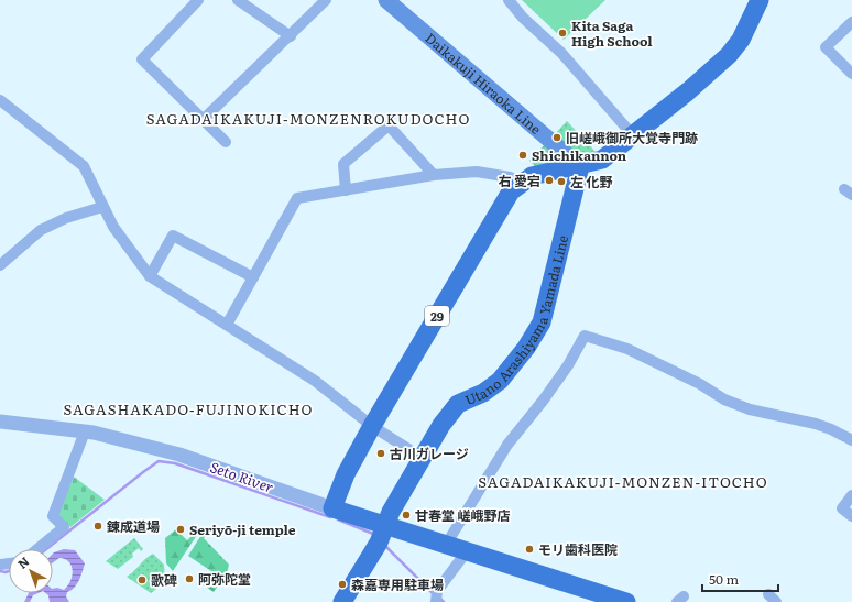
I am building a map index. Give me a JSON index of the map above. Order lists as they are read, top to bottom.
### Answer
{
  "streets": {
    "main road": ["Daikakuji Hiraoka Line", "29", "Utano Arashiyama Yamada Line"]
  },
  "crossings": [
    ["Daikakuji Hiraoka Line", "29"],
    ["Daikakuji Hiraoka Line", "Utano Arashiyama Yamada Line"],
    ["29", "Utano Arashiyama Yamada Line"]
  ],
  "districts": ["SAGADAIKAKUJI-MONZENROKUDOCHO", "SAGASHAKADO-FUJINOKICHO", "SAGADAIKAKUJI-MONZEN-ITOCHO"],
  "water": ["Seto River"],
  "places": [
    "Kita Saga High School",
    "旧嵯峨御所大覚寺門跡",
    "Shichikannon",
    "右 愛宕",
    "左 化野",
    "古川ガレージ",
    "甘春堂 嵯峨野店",
    "錬成道場",
    "Seriyō-ji temple",
    "モリ歯科医院",
    "阿弥陀堂",
    "歌碑",
    "森嘉専用駐車場"
  ],
  "scale_bar": "50 m",
  "north": "top left"
}
